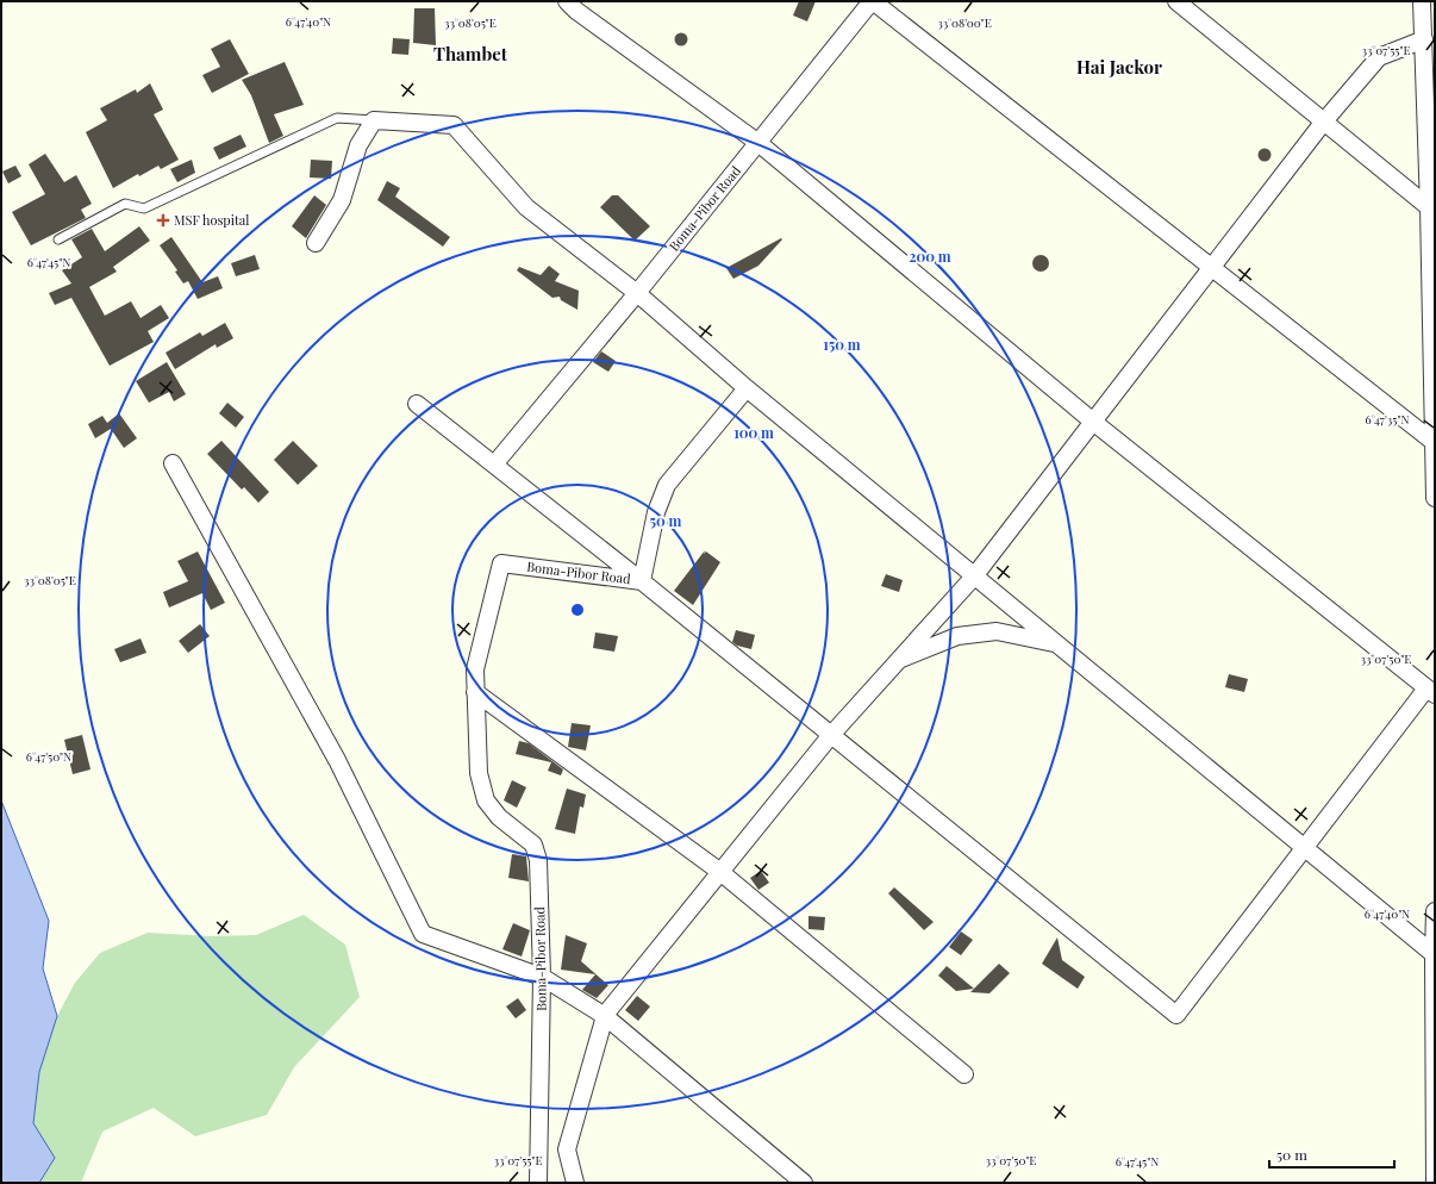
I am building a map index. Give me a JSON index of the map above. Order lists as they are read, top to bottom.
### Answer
{
  "streets": {
    "street": ["Boma-Pibor Road"]
  },
  "districts": ["Thambet", "Hai Jackor"],
  "places": {
    "health": ["MSF hospital"]
  },
  "scale_bar": "50 m",
  "coordinates": [
    "6°47'40\"N",
    "33°08'05\"E",
    "33°08'00\"E",
    "33°07'55\"E",
    "6°47'45\"N",
    "6°47'35\"N",
    "33°07'50\"E",
    "6°47'50\"N"
  ],
  "rings": [
    "200 m",
    "150 m",
    "100 m",
    "50 m"
  ]
}
